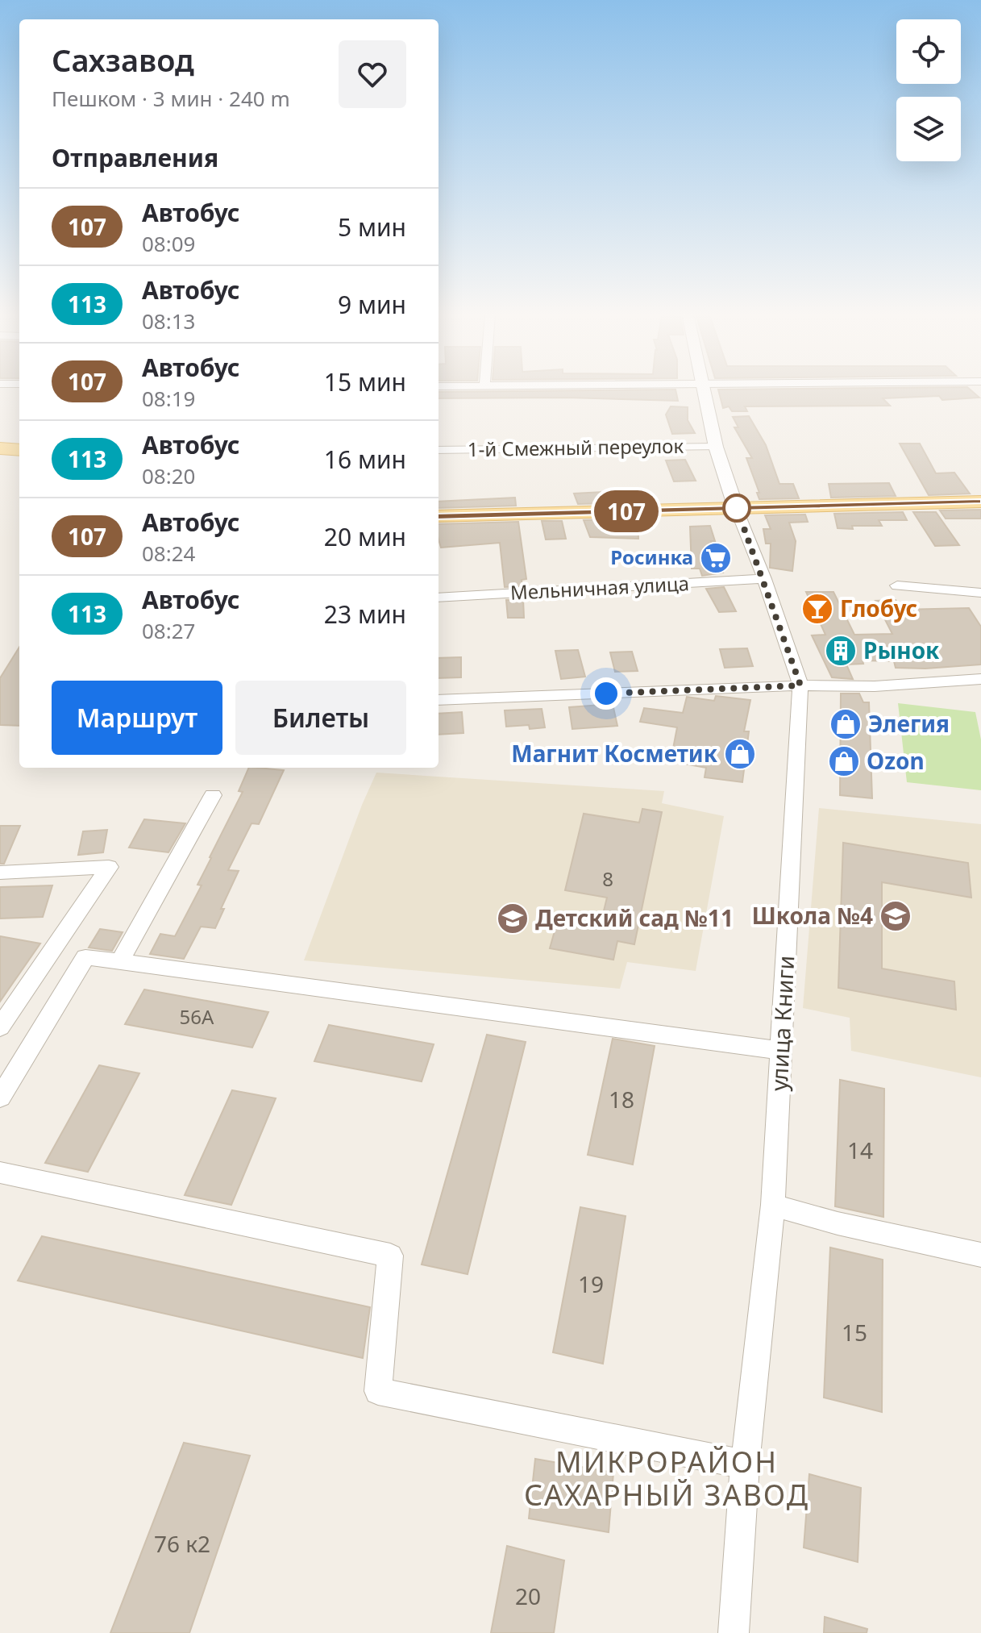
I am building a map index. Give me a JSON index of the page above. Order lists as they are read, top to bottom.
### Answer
{
  "streets": {
    "street": ["1-й Смежный переулок", "Мельничная улица", "улица Книги"]
  },
  "crossings": [
    ["1-й Смежный переулок", "улица Книги"],
    ["Мельничная улица", "улица Книги"]
  ],
  "districts": ["МИКРОРАЙОН САХАРНЫЙ ЗАВОД"],
  "places": {
    "supermarket": ["Росинка"],
    "bar": ["Глобус"],
    "building": ["Рынок"],
    "shop": ["Элегия", "Магнит Косметик", "Ozon"],
    "school or university": ["Школа №4", "Детский сад №11"]
  },
  "lines": ["bus line 107"],
  "house_numbers": [
    "8",
    "56А",
    "18",
    "14",
    "19",
    "15",
    "76 к2",
    "20"
  ],
  "page": {
    "on_map": "107",
    "heading": [
      ["Сахзавод", "Пешком · 3 мин · 240 m"],
      "Отправления"
    ],
    "list": [
      {
        "mark": "107",
        "name": "Автобус",
        "note": "08:09",
        "value": "5 мин"
      },
      {
        "mark": "113",
        "name": "Автобус",
        "note": "08:13",
        "value": "9 мин"
      },
      {
        "mark": "107",
        "name": "Автобус",
        "note": "08:19",
        "value": "15 мин"
      },
      {
        "mark": "113",
        "name": "Автобус",
        "note": "08:20",
        "value": "16 мин"
      },
      {
        "mark": "107",
        "name": "Автобус",
        "note": "08:24",
        "value": "20 мин"
      },
      {
        "mark": "113",
        "name": "Автобус",
        "note": "08:27",
        "value": "23 мин"
      }
    ],
    "buttons": ["Маршрут", "Билеты"]
  }
}
